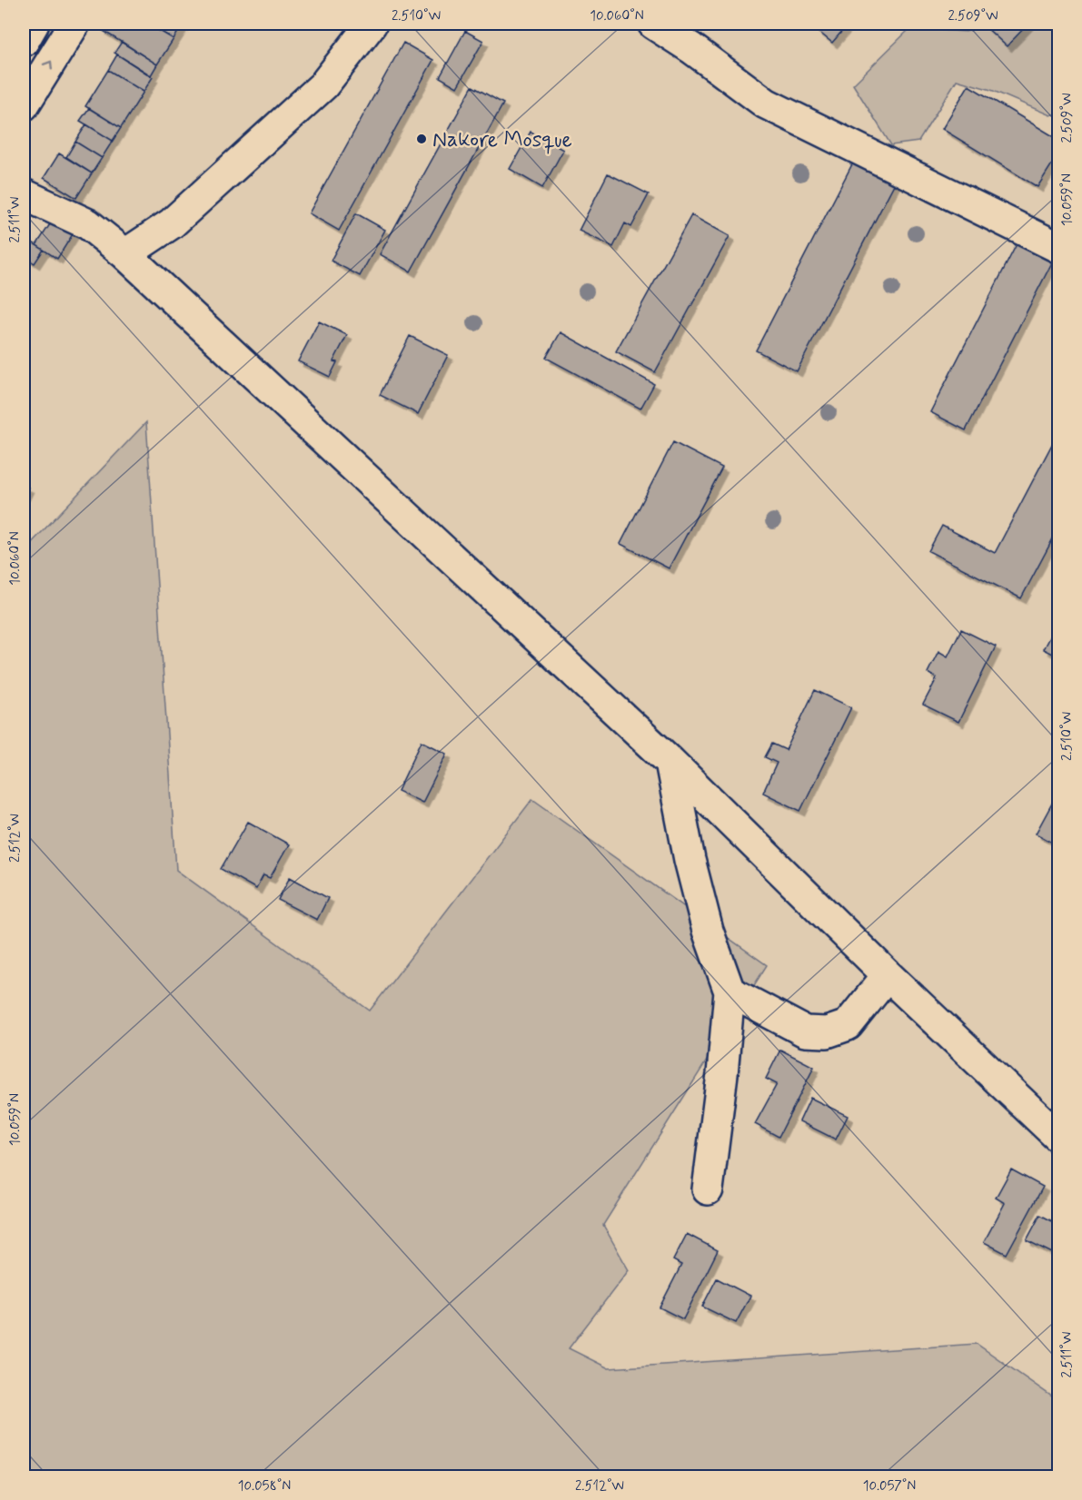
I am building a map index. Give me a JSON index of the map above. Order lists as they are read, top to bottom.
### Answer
{
  "places": ["Nakore Mosque"],
  "coordinates": [
    "2.510°W",
    "10.060°N",
    "2.509°W",
    "10.059°N",
    "2.511°W",
    "2.512°W",
    "10.058°N",
    "10.057°N"
  ]
}
